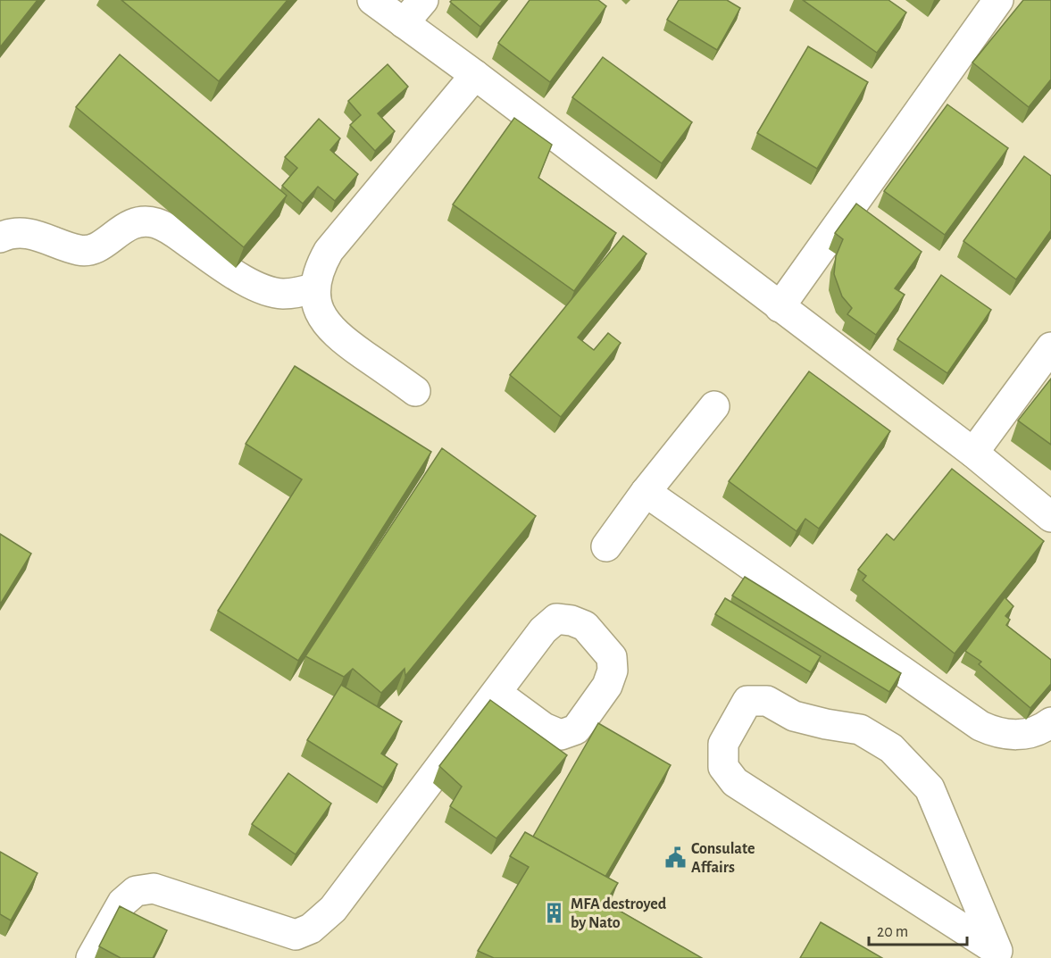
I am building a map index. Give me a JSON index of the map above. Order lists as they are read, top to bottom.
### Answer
{
  "places": {
    "public building": ["Consulate Affairs"],
    "building": ["MFA destroyed by Nato"]
  },
  "scale_bar": "20 m"
}
